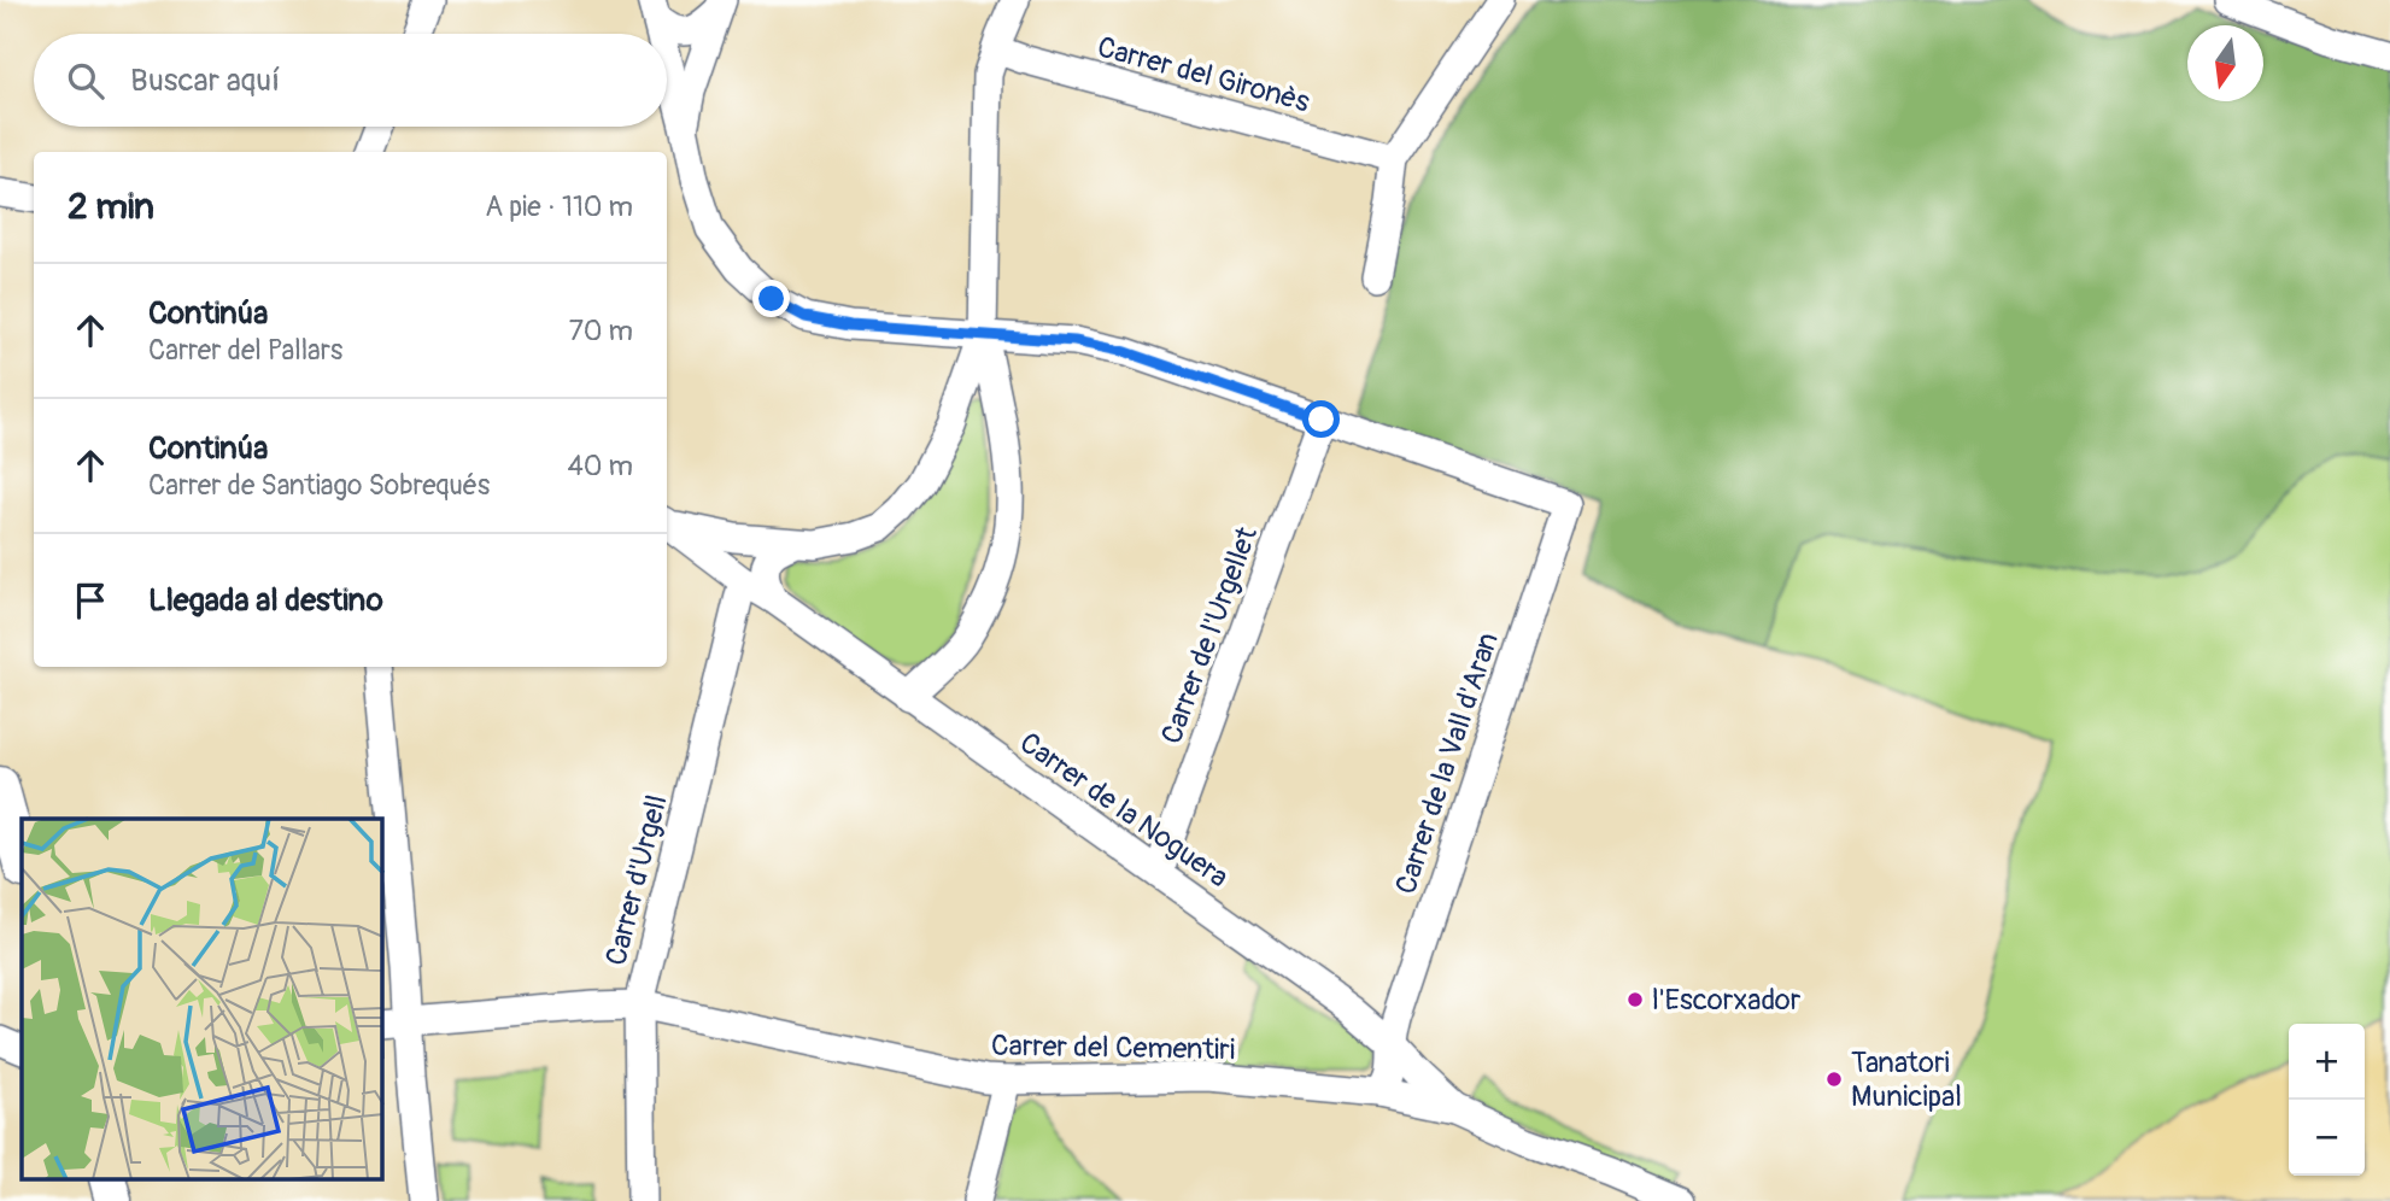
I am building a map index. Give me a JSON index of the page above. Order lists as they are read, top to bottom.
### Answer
{
  "streets": {
    "street": [
      "Carrer del Gironès",
      "Carrer de l'Urgellet",
      "Carrer de la Vall d'Aran",
      "Carrer de la Noguera",
      "Carrer d'Urgell",
      "Carrer del Cementiri"
    ]
  },
  "crossings": [
    ["Carrer de l'Urgellet", "Carrer de la Vall d'Aran"],
    ["Carrer de l'Urgellet", "Carrer de la Noguera"],
    ["Carrer de la Vall d'Aran", "Carrer de la Noguera"],
    ["Carrer de la Vall d'Aran", "Carrer del Cementiri"],
    ["Carrer de la Noguera", "Carrer d'Urgell"],
    ["Carrer de la Noguera", "Carrer del Cementiri"],
    ["Carrer d'Urgell", "Carrer del Cementiri"]
  ],
  "places": ["l'Escorxador", "Tanatori Municipal"],
  "north": "bottom",
  "page": {
    "search": "Buscar aquí",
    "heading": ["2 min", "A pie · 110 m"],
    "list": [
      ["Continúa", "Carrer del Pallars", "70 m"],
      ["Continúa", "Carrer de Santiago Sobrequés", "40 m"],
      "Llegada al destino"
    ],
    "map_buttons": ["+", "−"]
  }
}
